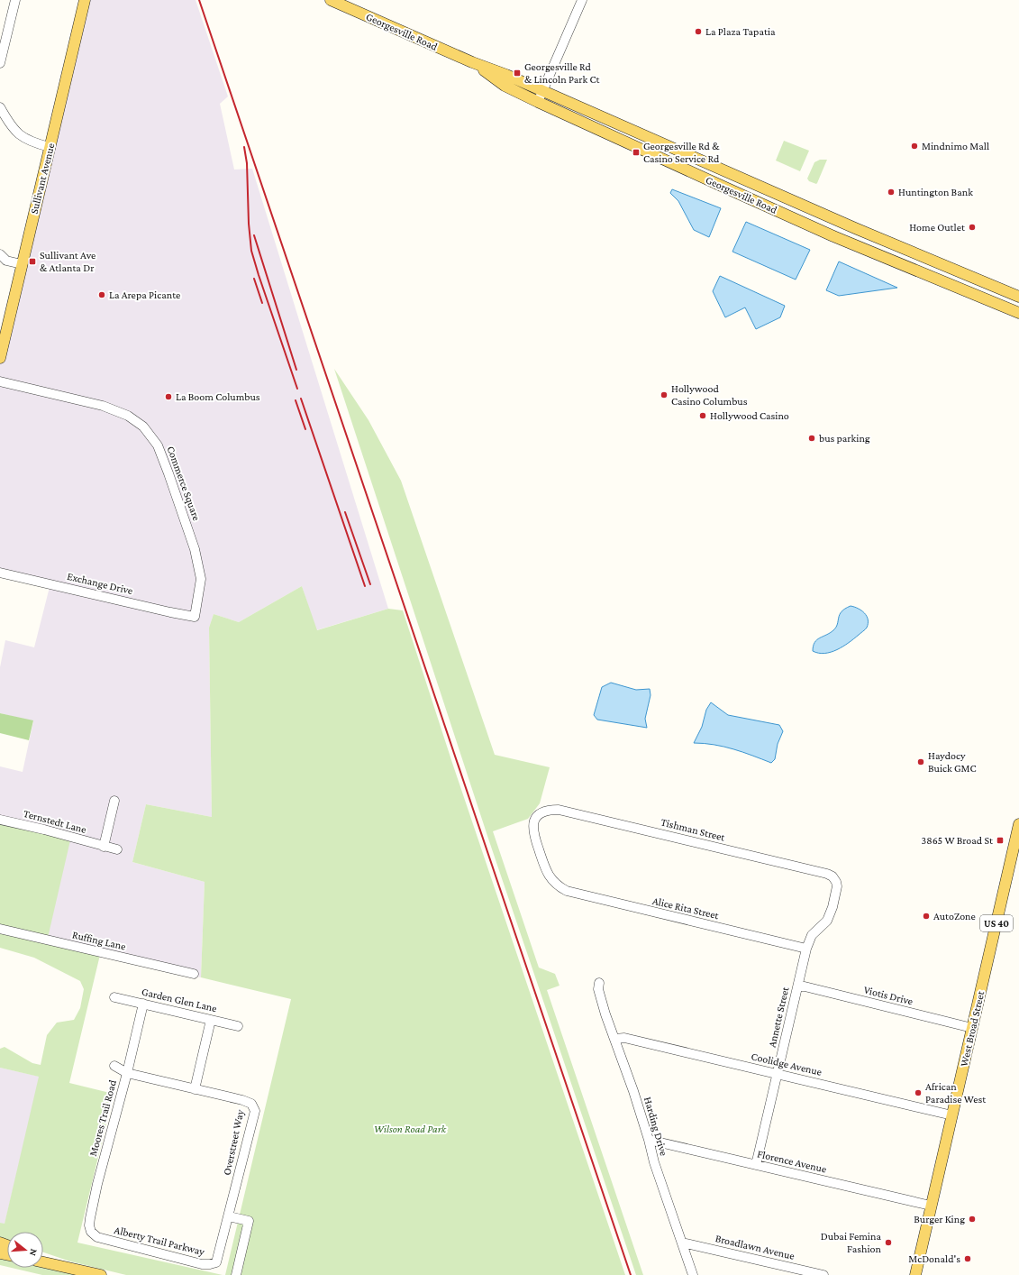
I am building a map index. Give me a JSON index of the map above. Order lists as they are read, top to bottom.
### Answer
{
  "streets": {
    "main road": [
      "Georgesville Road",
      "Sullivant Avenue",
      "US 40",
      "West Broad Street"
    ],
    "street": [
      "Commerce Square",
      "Exchange Drive",
      "Ternstedt Lane",
      "Tishman Street",
      "Alice Rita Street",
      "Ruffing Lane",
      "Viotis Drive",
      "Garden Glen Lane",
      "Annette Street",
      "Coolidge Avenue",
      "Moores Trail Road",
      "Harding Drive",
      "Overstreet Way",
      "Florence Avenue",
      "Alberty Trail Parkway",
      "Broadlawn Avenue"
    ]
  },
  "crossings": [
    ["Commerce Square", "Exchange Drive"],
    ["Tishman Street", "Alice Rita Street"],
    ["Tishman Street", "Annette Street"],
    ["Alice Rita Street", "Annette Street"],
    ["Viotis Drive", "Annette Street"],
    ["Viotis Drive", "West Broad Street"],
    ["Garden Glen Lane", "Moores Trail Road"],
    ["Annette Street", "Coolidge Avenue"],
    ["Annette Street", "Florence Avenue"],
    ["West Broad Street", "Coolidge Avenue"],
    ["West Broad Street", "Florence Avenue"],
    ["Coolidge Avenue", "Harding Drive"],
    ["Moores Trail Road", "Overstreet Way"],
    ["Moores Trail Road", "Alberty Trail Parkway"],
    ["Harding Drive", "Florence Avenue"],
    ["Harding Drive", "Broadlawn Avenue"],
    ["Overstreet Way", "Alberty Trail Parkway"]
  ],
  "parks": ["Wilson Road Park"],
  "places": {
    "other": [
      "La Plaza Tapatia",
      "Mindnimo Mall",
      "Huntington Bank",
      "Home Outlet",
      "La Arepa Picante",
      "Hollywood Casino Columbus",
      "La Boom Columbus",
      "Hollywood Casino",
      "bus parking",
      "Haydocy Buick GMC",
      "AutoZone",
      "African Paradise West",
      "Burger King",
      "Dubai Femina Fashion",
      "McDonald's"
    ],
    "transit": [
      "Georgesville Rd & Lincoln Park Ct",
      "Georgesville Rd & Casino Service Rd",
      "Sullivant Ave & Atlanta Dr",
      "3865 W Broad St"
    ]
  },
  "north": "right"
}
